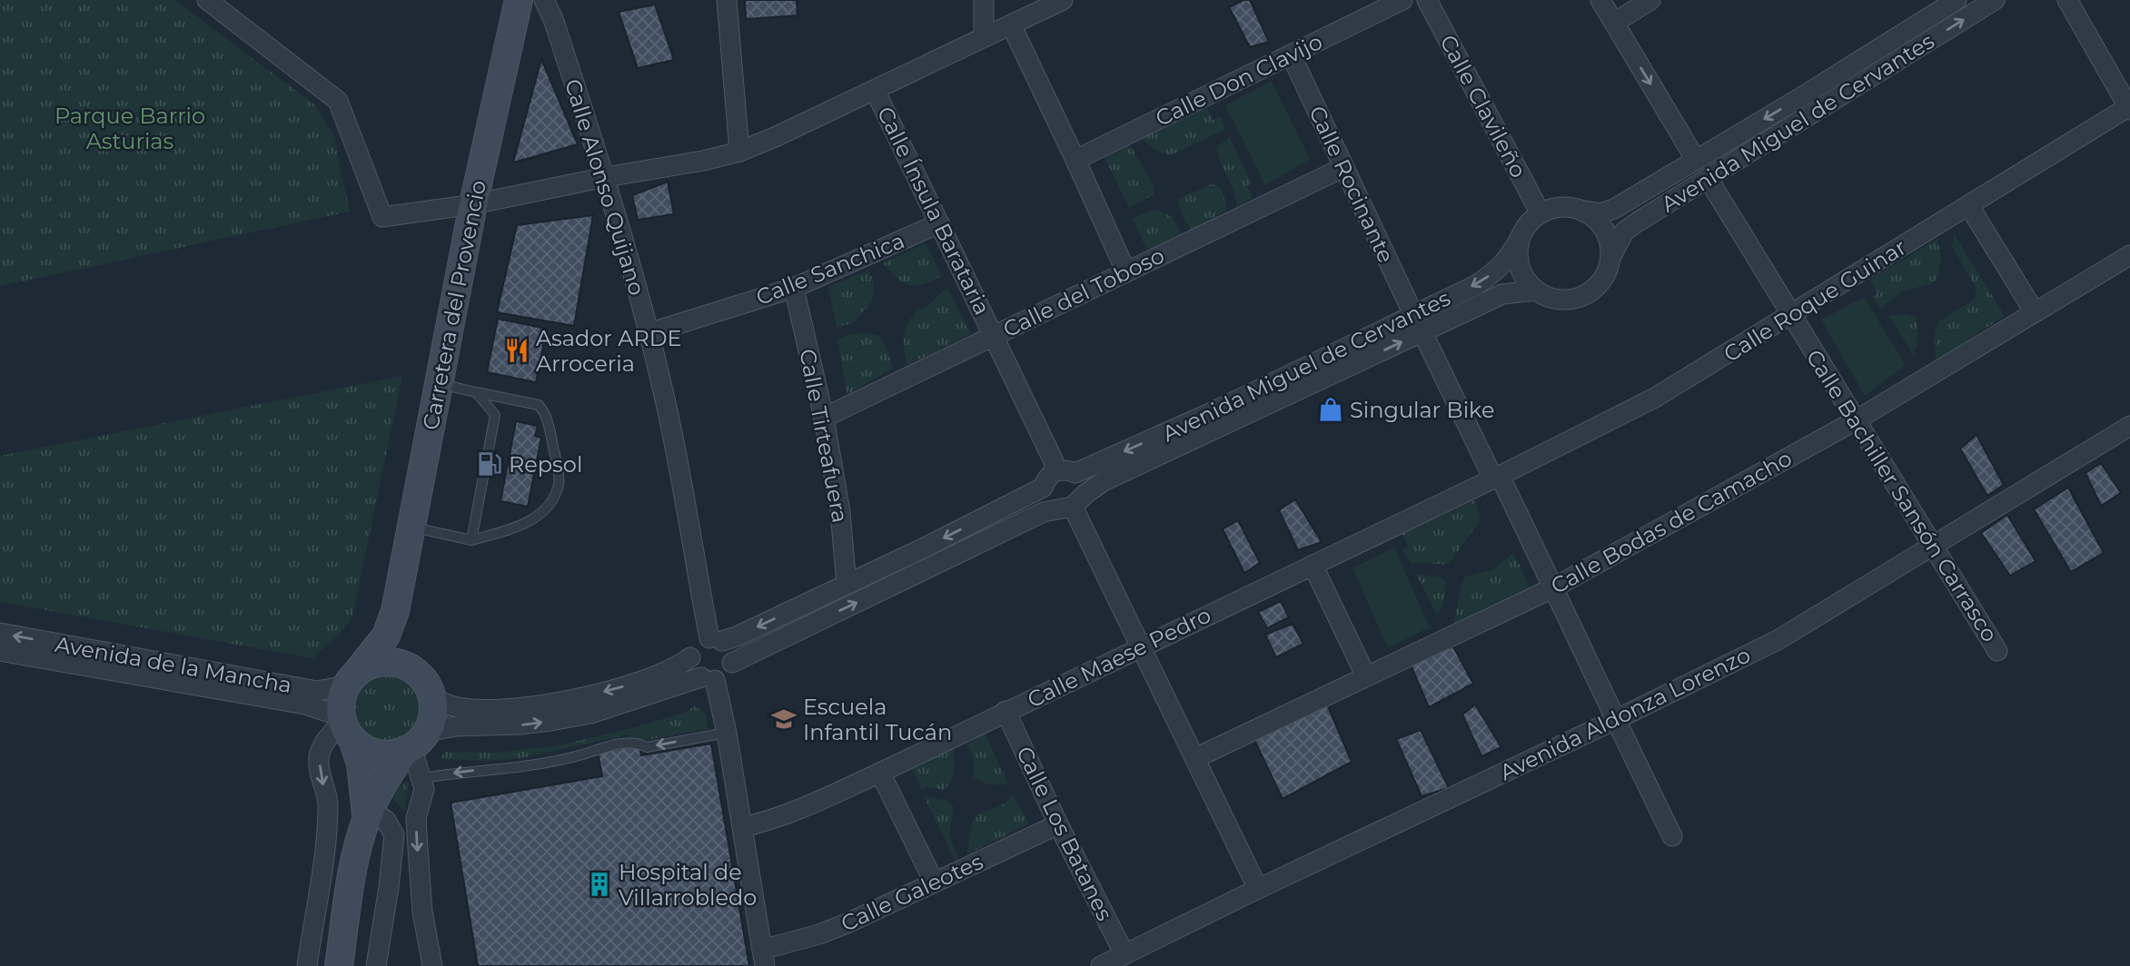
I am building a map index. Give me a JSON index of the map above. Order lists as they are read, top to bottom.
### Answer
{
  "streets": {
    "street": [
      "Calle Don Clavijo",
      "Calle Clavileño",
      "Avenida Miguel de Cervantes",
      "Calle Rocinante",
      "Calle Alonso Quijano",
      "Calle Ínsula Barataria",
      "Calle Sanchica",
      "Calle del Toboso",
      "Calle Roque Guinar",
      "Carretera del Provencio",
      "Calle Tirteafuera",
      "Calle Bachiller Sansón Carrasco",
      "Calle Bodas de Camacho",
      "Calle Maese Pedro",
      "Avenida de la Mancha",
      "Avenida Aldonza Lorenzo",
      "Calle Los Batanes",
      "Calle Galeotes"
    ]
  },
  "crossings": [
    ["Calle Don Clavijo", "Calle Rocinante"],
    ["Calle Clavileño", "Avenida Miguel de Cervantes"],
    ["Avenida Miguel de Cervantes", "Calle Rocinante"],
    ["Avenida Miguel de Cervantes", "Calle Alonso Quijano"],
    ["Avenida Miguel de Cervantes", "Calle Ínsula Barataria"],
    ["Avenida Miguel de Cervantes", "Calle Tirteafuera"],
    ["Avenida Miguel de Cervantes", "Calle Bachiller Sansón Carrasco"],
    ["Calle Rocinante", "Calle del Toboso"],
    ["Calle Alonso Quijano", "Calle Sanchica"],
    ["Calle Ínsula Barataria", "Calle Sanchica"],
    ["Calle Ínsula Barataria", "Calle del Toboso"],
    ["Calle Sanchica", "Calle Tirteafuera"],
    ["Calle del Toboso", "Calle Tirteafuera"],
    ["Calle Roque Guinar", "Calle Bachiller Sansón Carrasco"],
    ["Calle Roque Guinar", "Calle Maese Pedro"],
    ["Carretera del Provencio", "Avenida de la Mancha"],
    ["Calle Bachiller Sansón Carrasco", "Calle Bodas de Camacho"],
    ["Calle Bachiller Sansón Carrasco", "Avenida Aldonza Lorenzo"],
    ["Calle Maese Pedro", "Calle Los Batanes"],
    ["Avenida Aldonza Lorenzo", "Calle Los Batanes"],
    ["Calle Los Batanes", "Calle Galeotes"]
  ],
  "parks": ["Parque Barrio Asturias"],
  "places": {
    "restaurant": ["Asador ARDE Arroceria"],
    "shop": ["Singular Bike"],
    "fuel station": ["Repsol"],
    "school or university": ["Escuela Infantil Tucán"],
    "building": ["Hospital de Villarrobledo"]
  }
}
